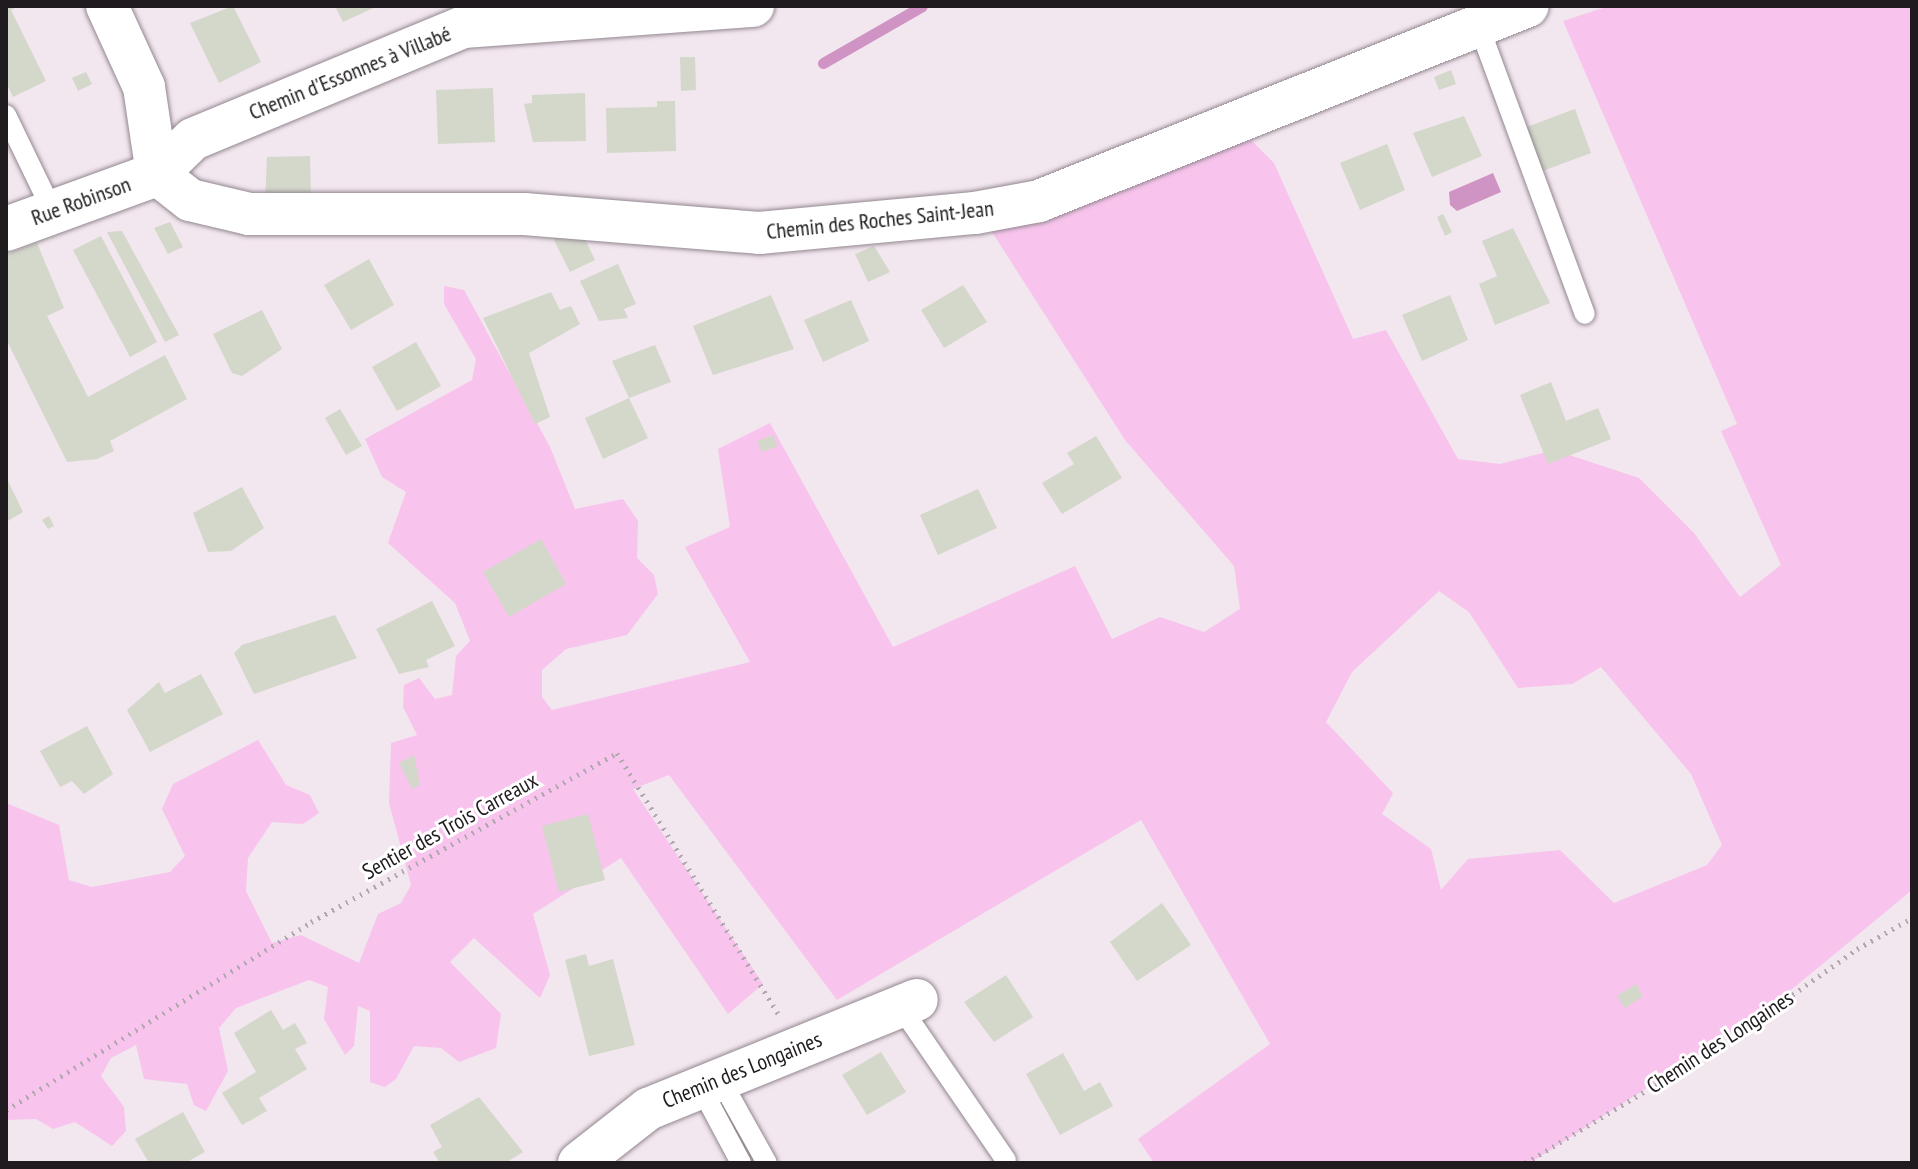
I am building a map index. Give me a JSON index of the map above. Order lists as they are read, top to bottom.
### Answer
{
  "streets": {
    "street": [
      "Chemin d'Essonnes à Villabé",
      "Rue Robinson",
      "Chemin des Roches Saint-Jean",
      "Chemin des Longaines"
    ],
    "path": ["Sentier des Trois Carreaux"]
  },
  "crossings": [
    ["Chemin d'Essonnes à Villabé", "Rue Robinson"],
    ["Chemin d'Essonnes à Villabé", "Chemin des Roches Saint-Jean"],
    ["Rue Robinson", "Chemin des Roches Saint-Jean"],
    ["Sentier des Trois Carreaux", "Chemin des Longaines"]
  ]
}
